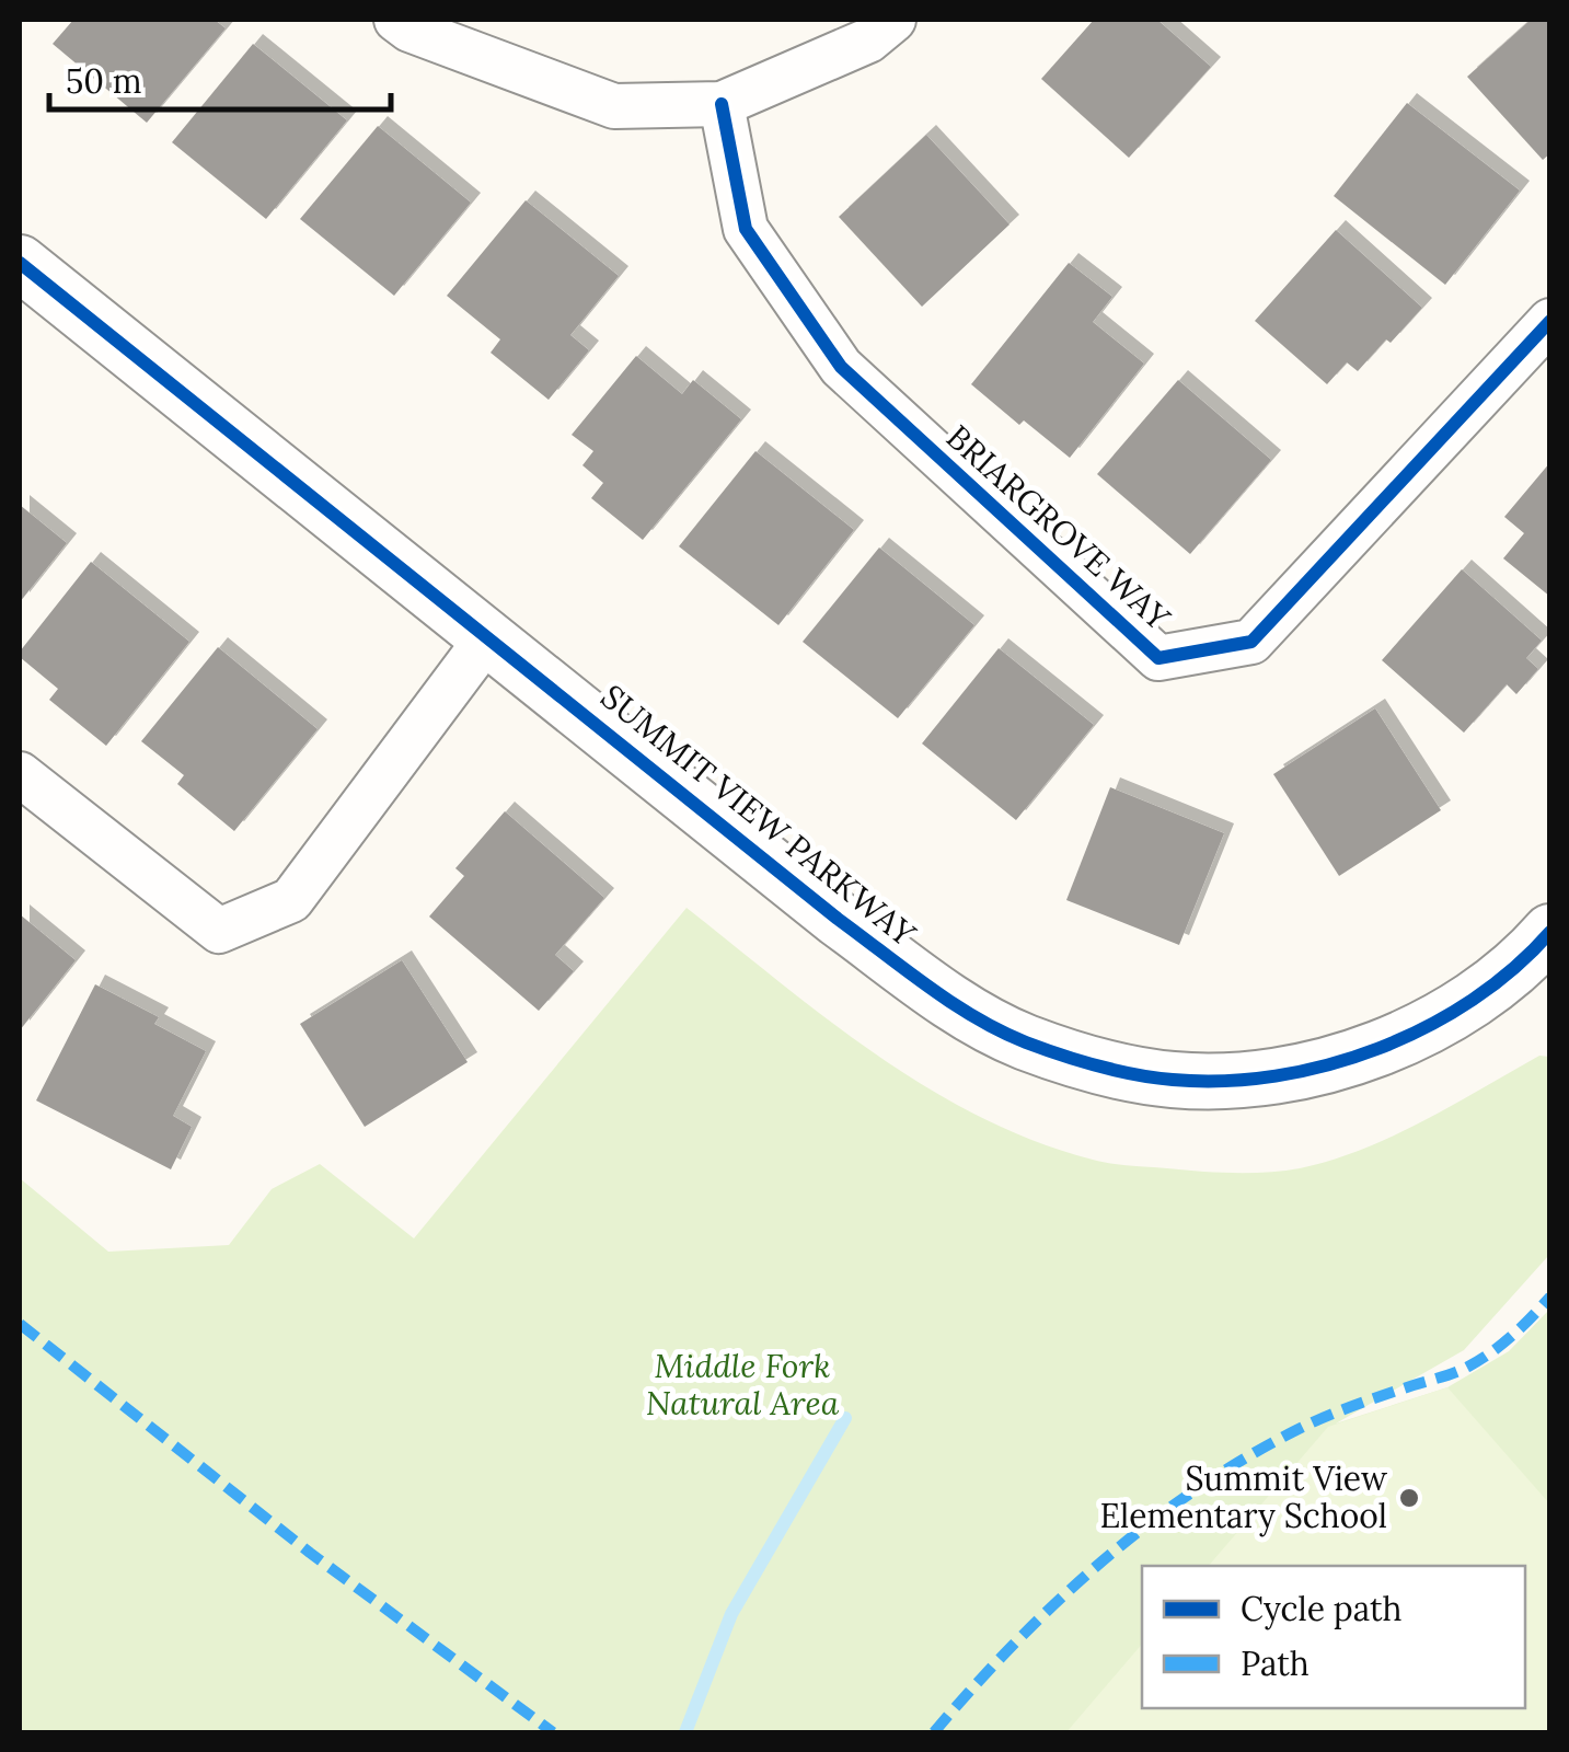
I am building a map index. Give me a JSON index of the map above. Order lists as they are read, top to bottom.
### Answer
{
  "streets": {
    "street": ["BRIARGROVE WAY", "SUMMIT VIEW PARKWAY"]
  },
  "parks": ["Middle Fork Natural Area"],
  "places": ["Summit View Elementary School"],
  "legend": ["Cycle path", "Path"],
  "scale_bar": "50 m"
}
